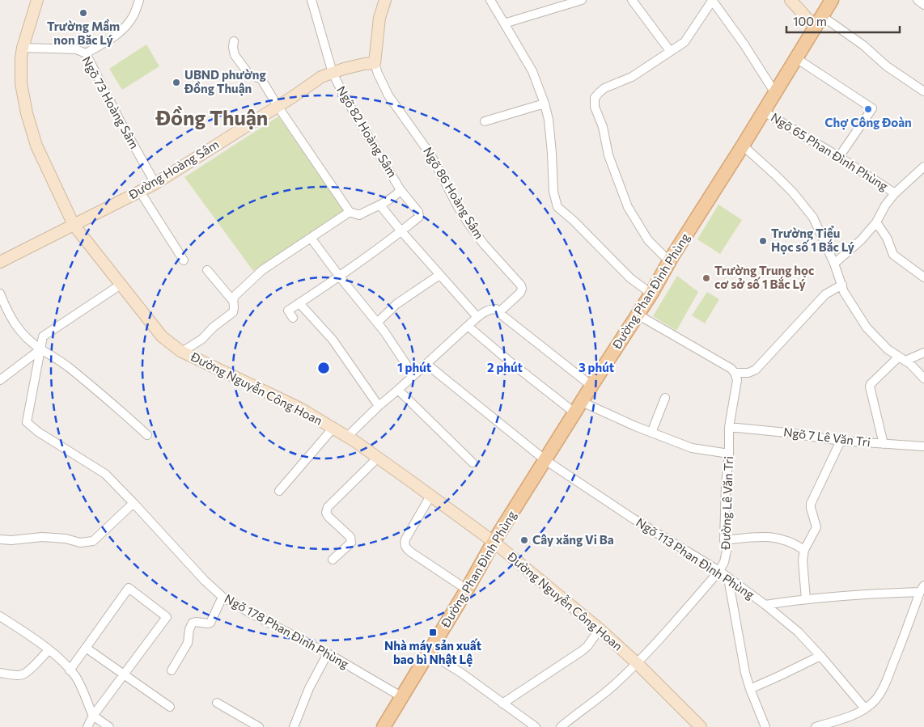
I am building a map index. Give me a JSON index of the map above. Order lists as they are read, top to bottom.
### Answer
{
  "streets": {
    "main road": ["Đường Hoàng Sâm", "Đường Phan Đình Phùng", "Đường Nguyễn Công Hoan"],
    "street": [
      "Ngõ 73 Hoàng Sâm",
      "Ngõ 82 Hoàng Sâm",
      "Ngõ 65 Phan Đình Phùng",
      "Ngõ 86 Hoàng Sâm",
      "Ngõ 7 Lê Văn Tri",
      "Đường Lê Văn Tri",
      "Ngõ 113 Phan Đình Phùng",
      "Ngõ 178 Phan Đình Phùng"
    ]
  },
  "crossings": [
    ["Ngõ 73 Hoàng Sâm", "Đường Hoàng Sâm"],
    ["Ngõ 73 Hoàng Sâm", "Đường Nguyễn Công Hoan"],
    ["Ngõ 82 Hoàng Sâm", "Đường Hoàng Sâm"],
    ["Ngõ 65 Phan Đình Phùng", "Đường Phan Đình Phùng"],
    ["Đường Hoàng Sâm", "Ngõ 86 Hoàng Sâm"],
    ["Đường Hoàng Sâm", "Đường Nguyễn Công Hoan"],
    ["Đường Phan Đình Phùng", "Đường Nguyễn Công Hoan"],
    ["Đường Phan Đình Phùng", "Ngõ 113 Phan Đình Phùng"],
    ["Đường Phan Đình Phùng", "Ngõ 178 Phan Đình Phùng"],
    ["Đường Nguyễn Công Hoan", "Đường Lê Văn Tri"],
    ["Ngõ 7 Lê Văn Tri", "Đường Lê Văn Tri"],
    ["Đường Lê Văn Tri", "Ngõ 113 Phan Đình Phùng"]
  ],
  "districts": ["Đồng Thuận"],
  "places": {
    "other": [
      "Trường Mầm non Băc Lý",
      "UBND phường Đồng Thuận",
      "Chợ Công Đoàn",
      "Trường Tiểu Học số 1 Bắc Lý",
      "Trường Trung học cơ sở số 1 Bắc Lý",
      "Cây xăng Vi Ba"
    ],
    "transit": ["Nhà máy sản xuất bao bì Nhật Lệ"]
  },
  "scale_bar": "100 m",
  "rings": ["1 phút", "2 phút", "3 phút"]
}
